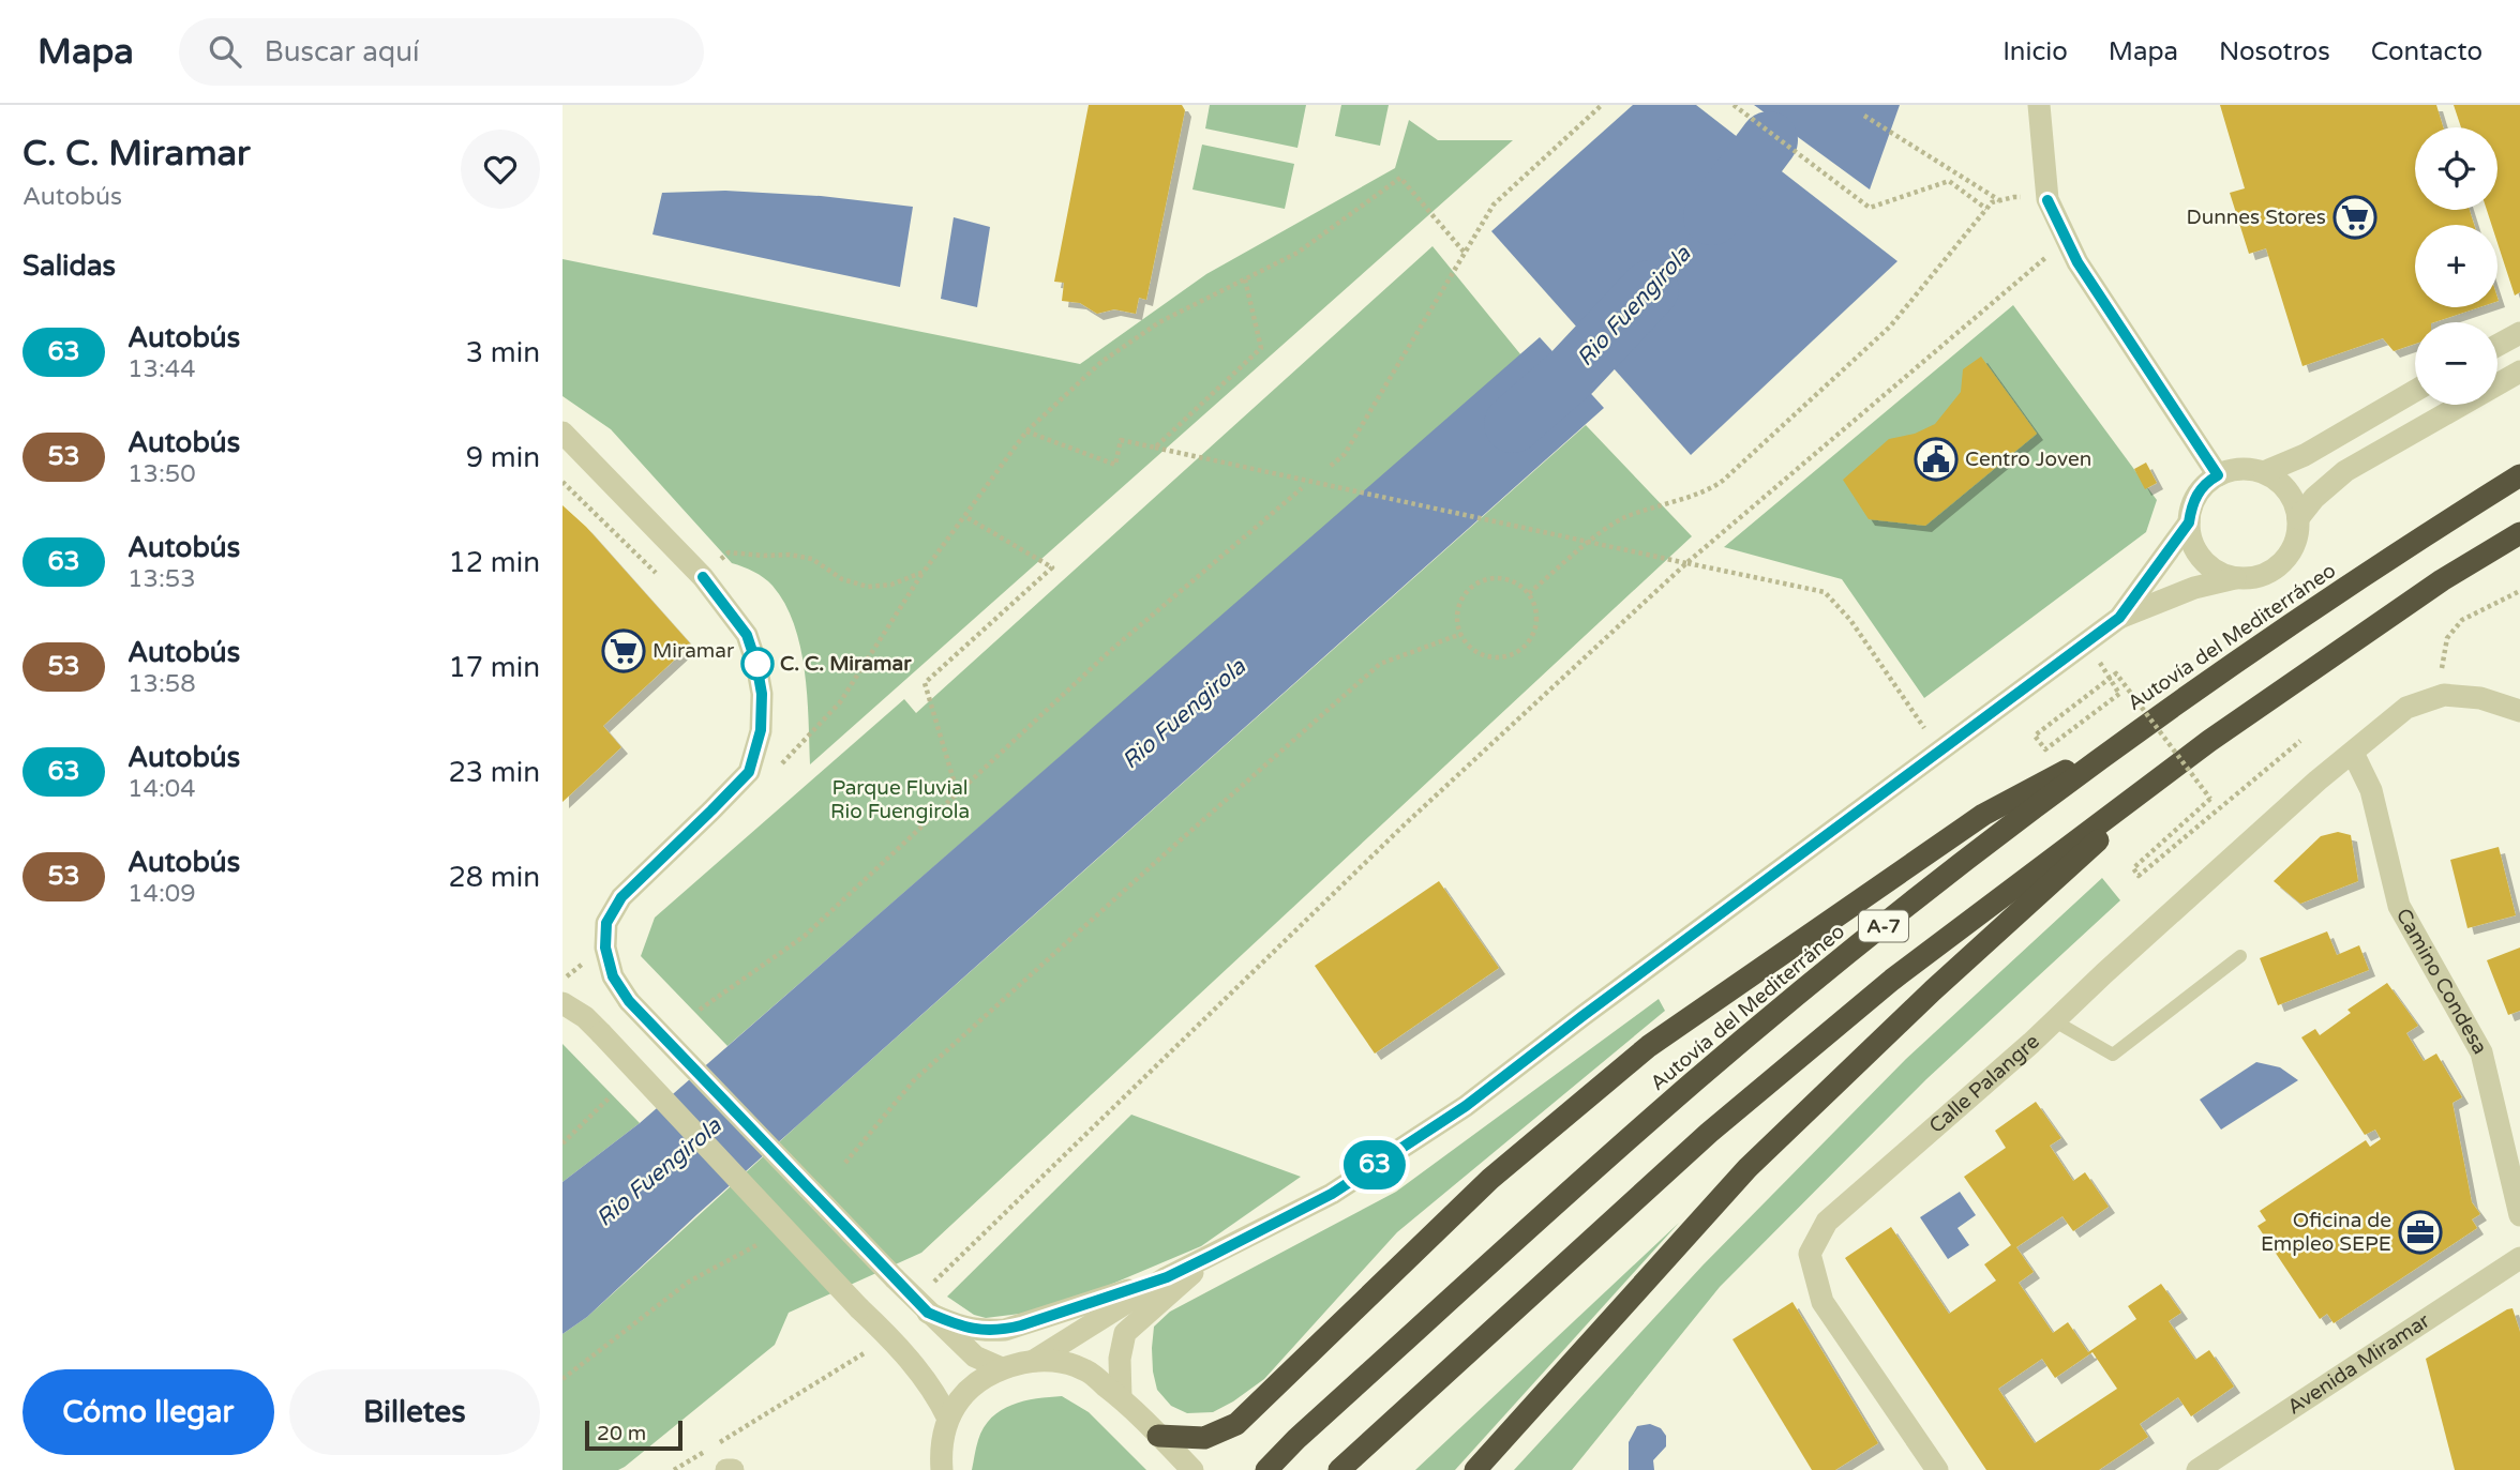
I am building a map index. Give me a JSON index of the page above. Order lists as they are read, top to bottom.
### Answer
{
  "streets": {
    "highway": ["Autovía del Mediterráneo", "A-7"],
    "street": ["Camino Condesa", "Calle Palangre", "Avenida Miramar"]
  },
  "crossings": [
    ["Camino Condesa", "Calle Palangre"]
  ],
  "water": ["Rio Fuengirola"],
  "parks": ["Parque Fluvial Rio Fuengirola"],
  "places": {
    "supermarket": ["Dunnes Stores", "Miramar"],
    "public building": ["Centro Joven"],
    "other": ["C. C. Miramar"],
    "office": ["Oficina de Empleo SEPE"]
  },
  "lines": ["bus line 63"],
  "scale_bar": "20 m",
  "page": {
    "header": "Mapa",
    "search": "Buscar aquí",
    "nav": [
      "Inicio",
      "Mapa",
      "Nosotros",
      "Contacto"
    ],
    "heading": [
      ["C. C. Miramar", "Autobús"],
      "Salidas"
    ],
    "on_map": "63",
    "map_buttons": ["+", "−"],
    "list": [
      {
        "mark": "63",
        "name": "Autobús",
        "note": "13:44",
        "value": "3 min"
      },
      {
        "mark": "53",
        "name": "Autobús",
        "note": "13:50",
        "value": "9 min"
      },
      {
        "mark": "63",
        "name": "Autobús",
        "note": "13:53",
        "value": "12 min"
      },
      {
        "mark": "53",
        "name": "Autobús",
        "note": "13:58",
        "value": "17 min"
      },
      {
        "mark": "63",
        "name": "Autobús",
        "note": "14:04",
        "value": "23 min"
      },
      {
        "mark": "53",
        "name": "Autobús",
        "note": "14:09",
        "value": "28 min"
      }
    ],
    "buttons": ["Cómo llegar", "Billetes"],
    "scale": "20 m"
  }
}
